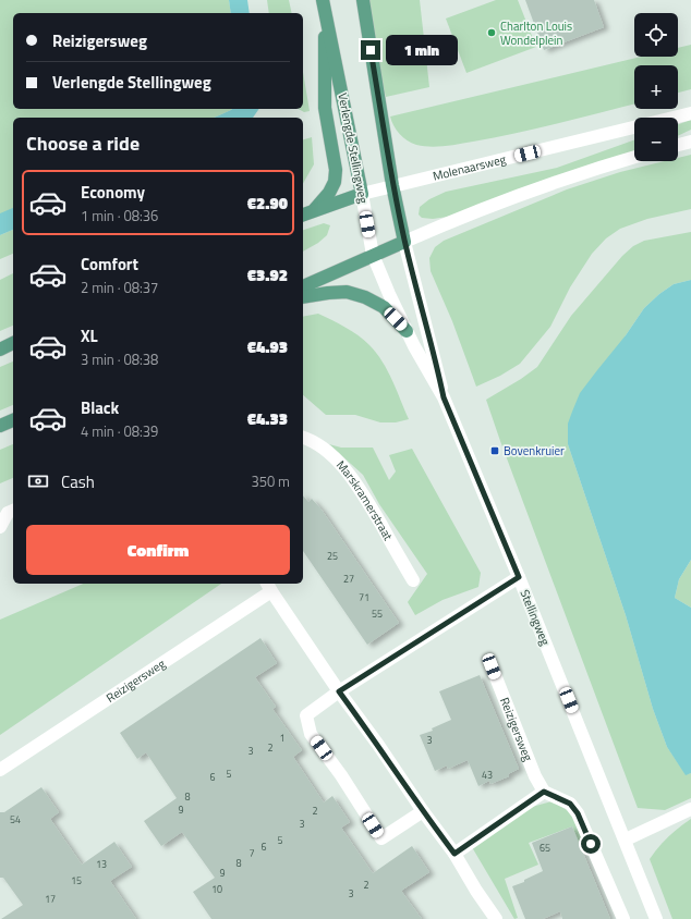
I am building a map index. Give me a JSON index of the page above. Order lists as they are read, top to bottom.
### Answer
{
  "streets": {
    "main road": ["Verlengde Stellingweg", "Molenaarsweg"],
    "street": ["Marskramerstraat", "Stellingweg", "Reizigersweg"]
  },
  "crossings": [
    ["Verlengde Stellingweg", "Molenaarsweg"],
    ["Verlengde Stellingweg", "Stellingweg"]
  ],
  "places": {
    "other": ["Charlton Louis Wondelplein"],
    "transit": ["Bovenkruier"]
  },
  "house_numbers": [
    "25",
    "27",
    "71",
    "55",
    "1",
    "3",
    "2",
    "3",
    "5",
    "43",
    "6",
    "8",
    "9",
    "2",
    "54",
    "3",
    "5",
    "6",
    "65",
    "7",
    "8",
    "13",
    "9",
    "15",
    "2",
    "10",
    "3",
    "17"
  ],
  "page": {
    "map_buttons": ["+", "−"],
    "banner": ["Reizigersweg", "Verlengde Stellingweg"],
    "bubble": "1 min",
    "heading": "Choose a ride",
    "list": [
      {
        "name": "Economy",
        "note": "1 min · 08:36",
        "value": "€2.90"
      },
      {
        "name": "Comfort",
        "note": "2 min · 08:37",
        "value": "€3.92"
      },
      {
        "name": "XL",
        "note": "3 min · 08:38",
        "value": "€4.93"
      },
      {
        "name": "Black",
        "note": "4 min · 08:39",
        "value": "€4.33"
      }
    ],
    "pay": ["Cash", "350 m"],
    "buttons": "Confirm"
  }
}
